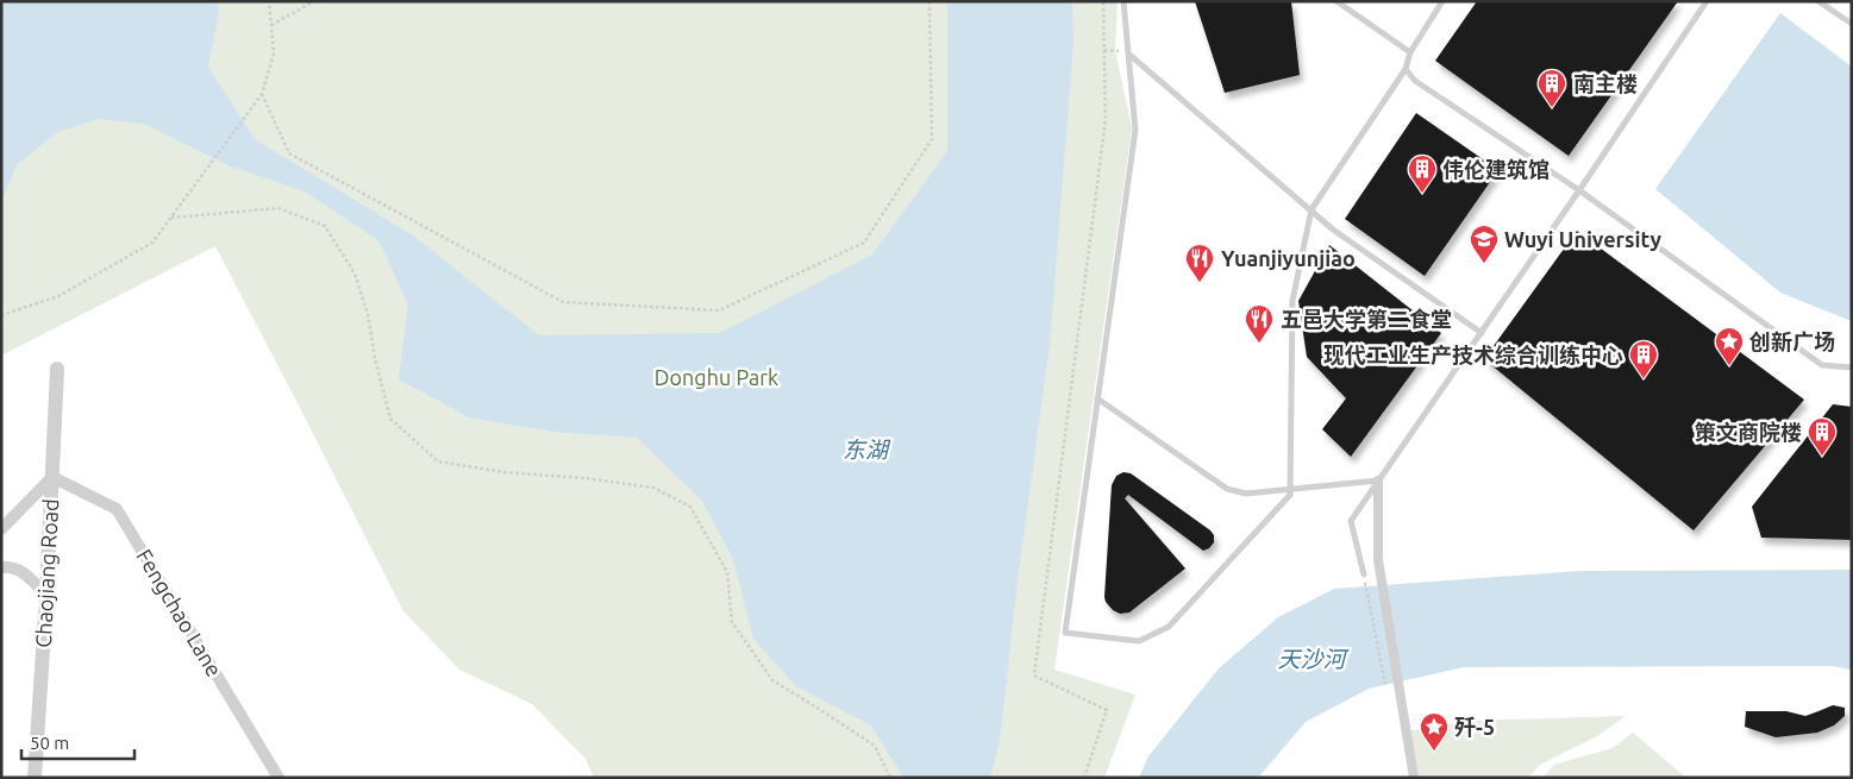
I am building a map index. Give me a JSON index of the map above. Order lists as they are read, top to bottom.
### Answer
{
  "streets": {
    "street": ["Chaojiang Road", "Fengchao Lane"]
  },
  "crossings": [
    ["Chaojiang Road", "Fengchao Lane"]
  ],
  "water": ["东湖", "天沙河"],
  "parks": ["Donghu Park"],
  "places": {
    "building": [
      "南主楼",
      "伟伦建筑馆",
      "现代工业生产技术综合训练中心",
      "策文商院楼"
    ],
    "school or university": ["Wuyi University"],
    "restaurant": ["Yuanjiyunjiao", "五邑大学第二食堂"],
    "place": ["创新广场", "歼-5"]
  },
  "scale_bar": "50 m"
}
